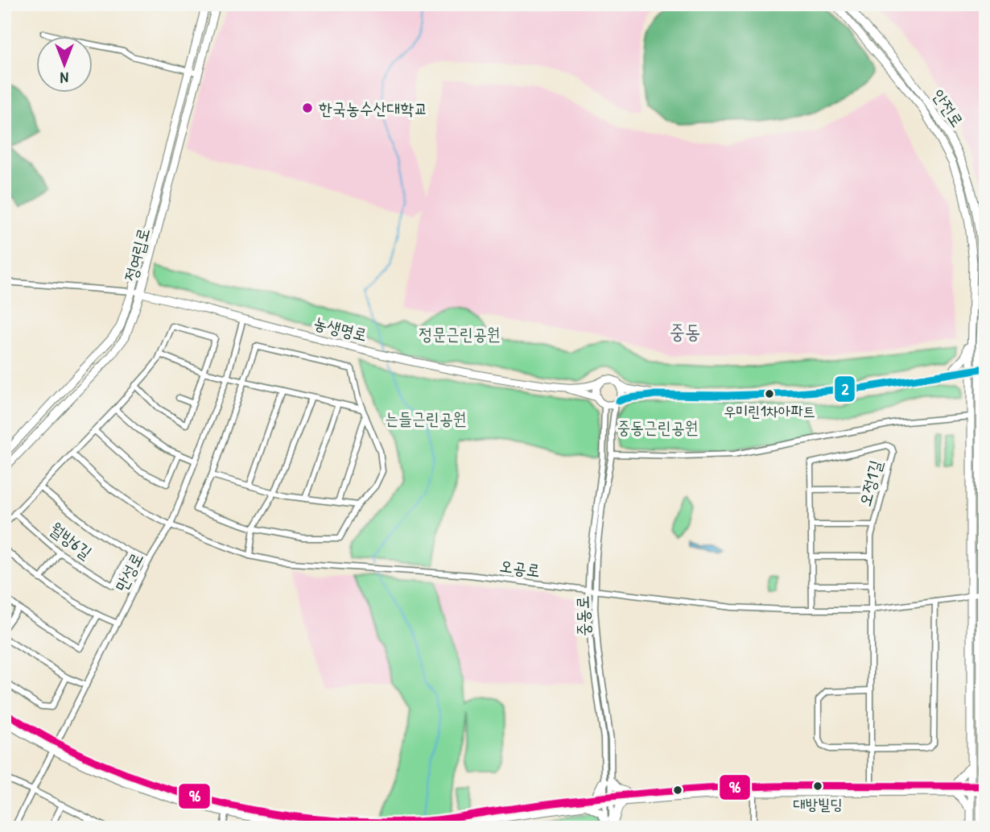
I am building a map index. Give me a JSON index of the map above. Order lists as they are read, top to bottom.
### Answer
{
  "streets": {
    "street": [
      "안전로",
      "정여립로",
      "농생명로",
      "오정1길",
      "월방6길",
      "오공로",
      "만성로",
      "중동로"
    ]
  },
  "crossings": [
    ["안전로", "오공로"],
    ["정여립로", "농생명로"],
    ["농생명로", "만성로"],
    ["오정1길", "오공로"],
    ["월방6길", "만성로"],
    ["오공로", "만성로"],
    ["오공로", "중동로"]
  ],
  "districts": ["중동"],
  "parks": ["정문근린공원", "는들근린공원", "중동근린공원"],
  "places": ["한국농수산대학교", "우미린1차아파트", "대방빌딩"],
  "lines": ["transit line 2", "transit line 96"],
  "north": "bottom"
}
